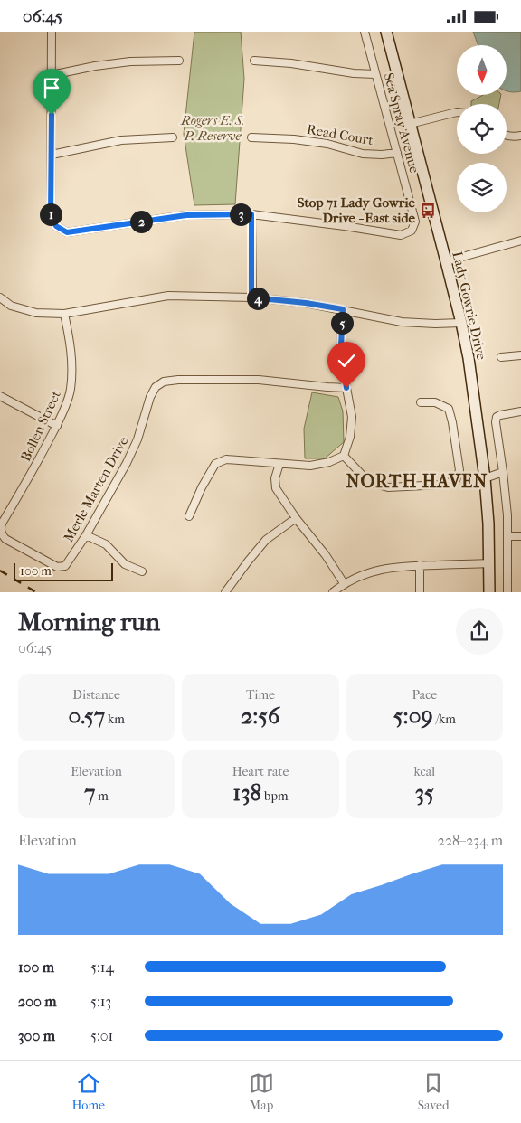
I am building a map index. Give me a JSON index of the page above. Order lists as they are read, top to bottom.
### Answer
{
  "streets": {
    "main road": ["Lady Gowrie Drive"],
    "street": [
      "Sea Spray Avenue",
      "Read Court",
      "Bollen Street",
      "Merle Marten Drive"
    ]
  },
  "crossings": [
    ["Sea Spray Avenue", "Read Court"],
    ["Bollen Street", "Merle Marten Drive"]
  ],
  "districts": ["NORTH HAVEN"],
  "parks": ["Rogers E. S. P. Reserve"],
  "places": {
    "bus stop": ["Stop 71 Lady Gowrie Drive - East side"]
  },
  "scale_bar": "100 m",
  "north": "bottom",
  "page": {
    "status": "06:45",
    "pins": [
      "1",
      "3",
      "2",
      "4",
      "5"
    ],
    "scale": "100 m",
    "heading": ["Morning run", "06:45"],
    "stats": [
      ["Distance", "0.57 km"],
      ["Time", "2:56"],
      ["Pace", "5:09 /km"],
      ["Elevation", "7 m"],
      ["Heart rate", "138 bpm"],
      ["kcal", "35"]
    ],
    "chart": ["Elevation", "228–234 m"],
    "list": [
      {
        "name": "100 m",
        "note": "5:14"
      },
      {
        "name": "200 m",
        "note": "5:13"
      },
      {
        "name": "300 m",
        "note": "5:01"
      }
    ],
    "tabs": ["Home", "Map", "Saved"]
  }
}
